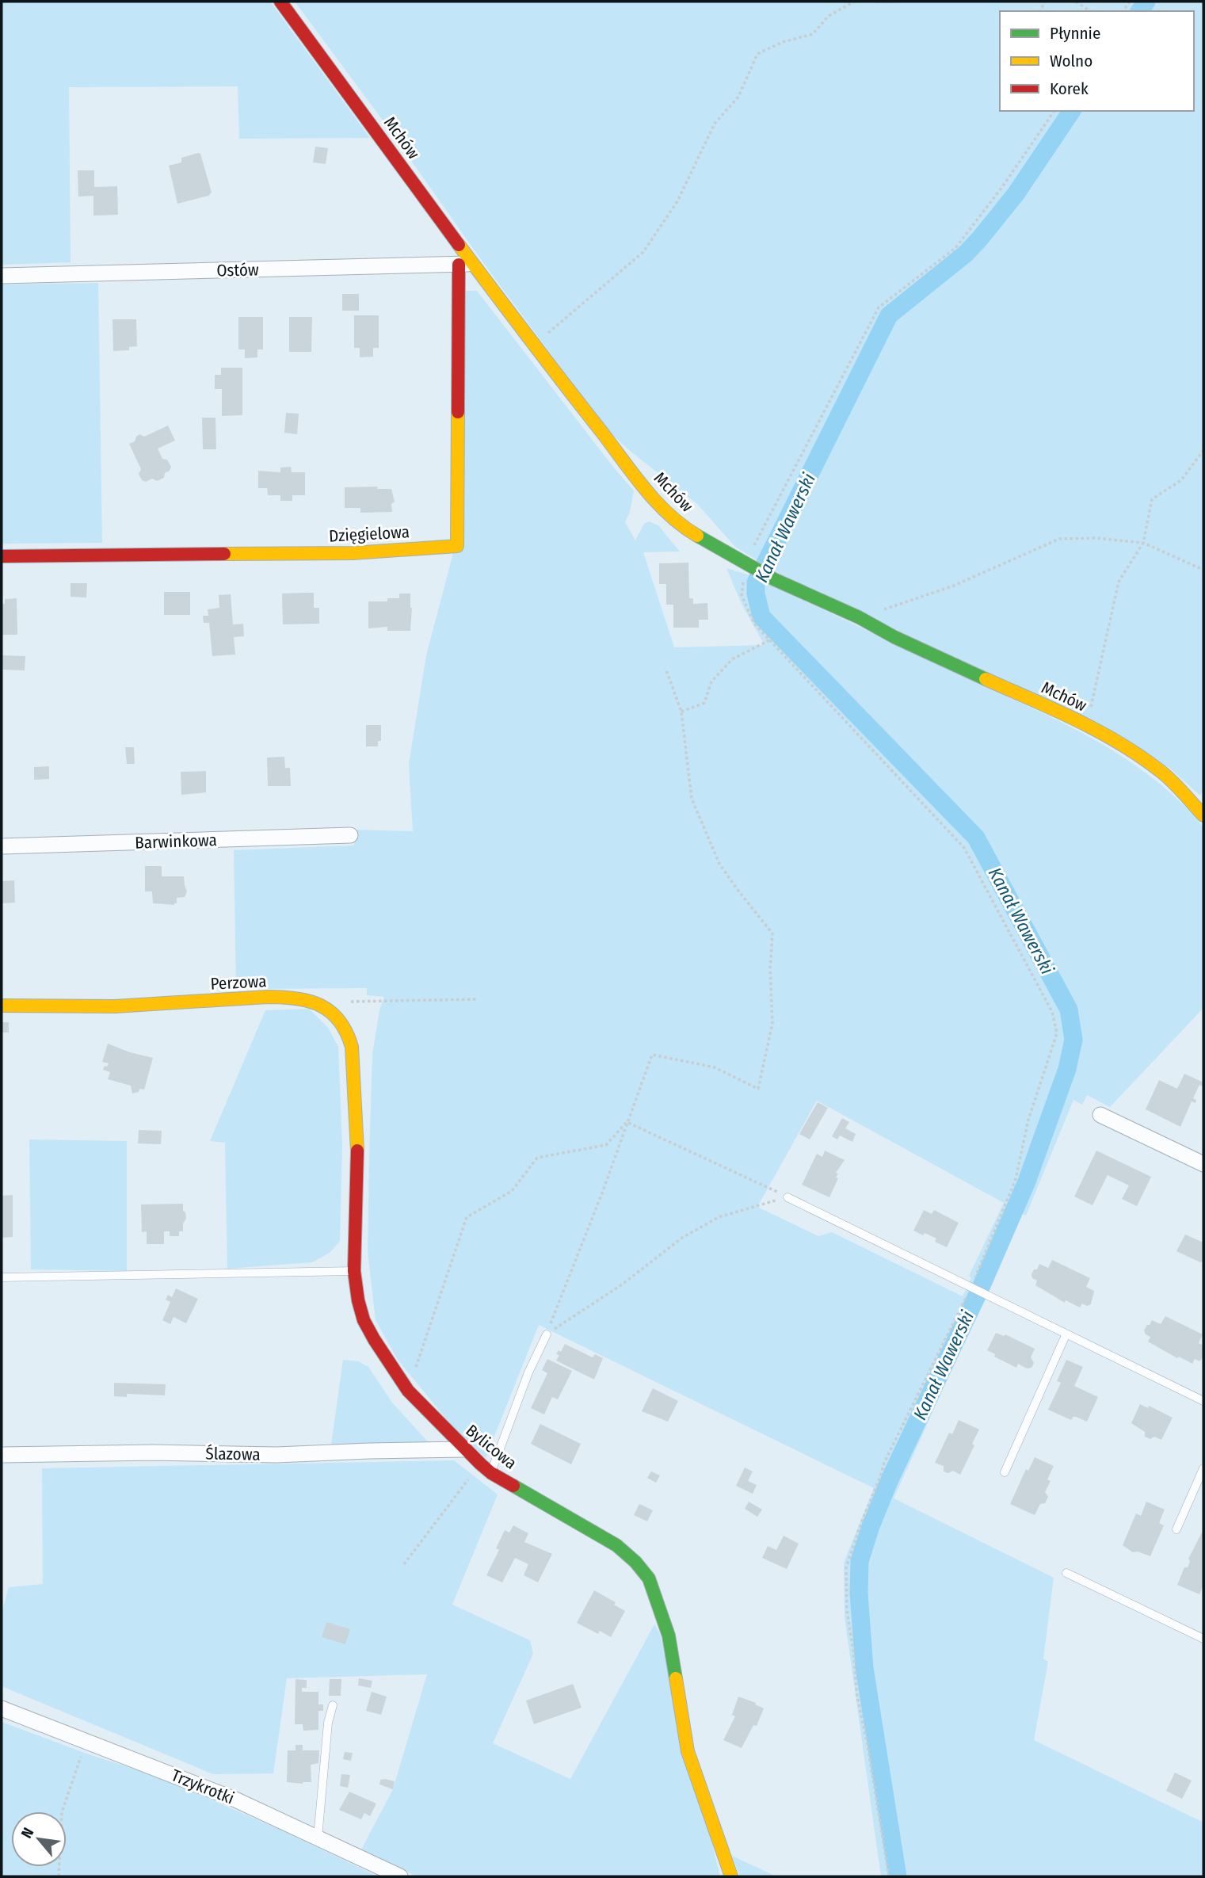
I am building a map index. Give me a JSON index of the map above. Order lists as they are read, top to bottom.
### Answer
{
  "streets": {
    "street": [
      "Mchów",
      "Ostów",
      "Dzięgielowa",
      "Barwinkowa",
      "Perzowa",
      "Bylicowa",
      "Ślazowa",
      "Trzykrotki"
    ]
  },
  "crossings": [
    ["Mchów", "Ostów"],
    ["Mchów", "Dzięgielowa"],
    ["Ostów", "Dzięgielowa"],
    ["Perzowa", "Bylicowa"],
    ["Bylicowa", "Ślazowa"]
  ],
  "water": ["Kanał Wawerski"],
  "legend": ["Płynnie", "Wolno", "Korek"],
  "north": "top left"
}
